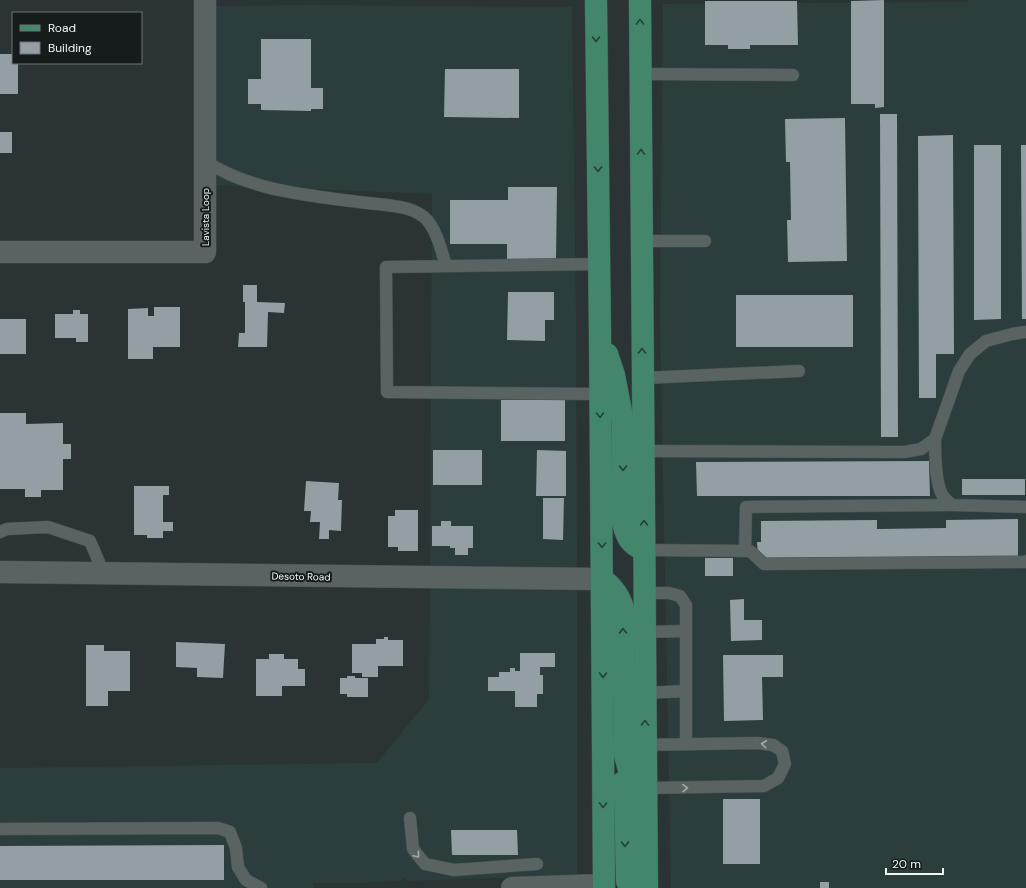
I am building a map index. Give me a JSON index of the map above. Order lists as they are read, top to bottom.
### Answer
{
  "streets": {
    "street": ["Lavista Loop", "Desoto Road"]
  },
  "legend": ["Road", "Building"],
  "scale_bar": "20 m"
}
